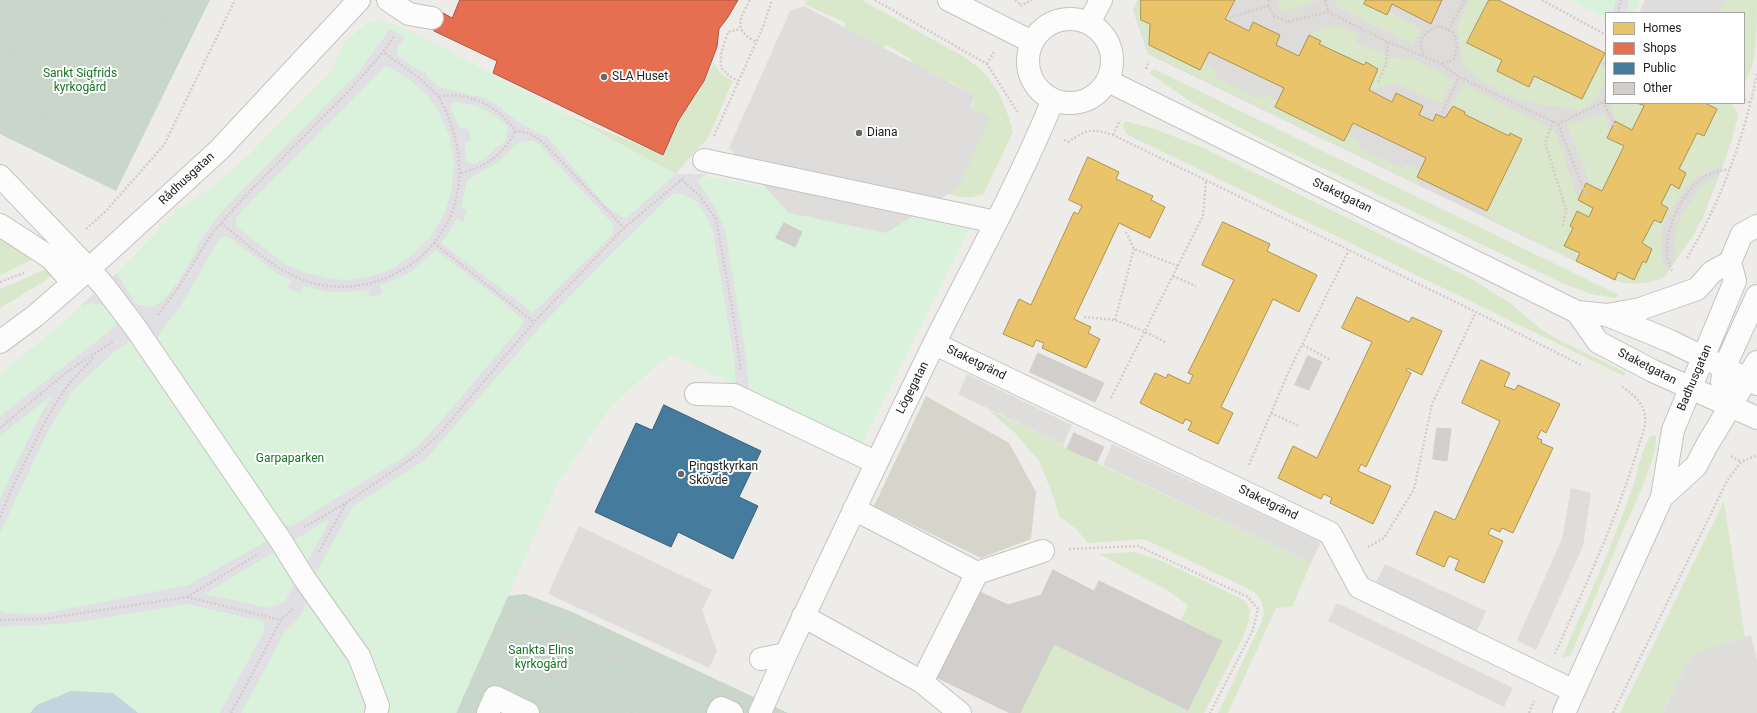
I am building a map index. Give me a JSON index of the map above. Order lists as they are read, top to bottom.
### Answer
{
  "streets": {
    "street": [
      "Rådhusgatan",
      "Staketgatan",
      "Staketgränd",
      "Badhusgatan",
      "Lögegatan"
    ]
  },
  "crossings": [
    ["Staketgatan", "Badhusgatan"],
    ["Staketgatan", "Lögegatan"],
    ["Staketgränd", "Badhusgatan"],
    ["Staketgränd", "Lögegatan"]
  ],
  "parks": ["Sankt Sigfrids kyrkogård", "Garpaparken", "Sankta Elins kyrkogård"],
  "places": ["SLA Huset", "Diana", "Pingstkyrkan Skövde"],
  "legend": [
    "Homes",
    "Shops",
    "Public",
    "Other"
  ]
}
